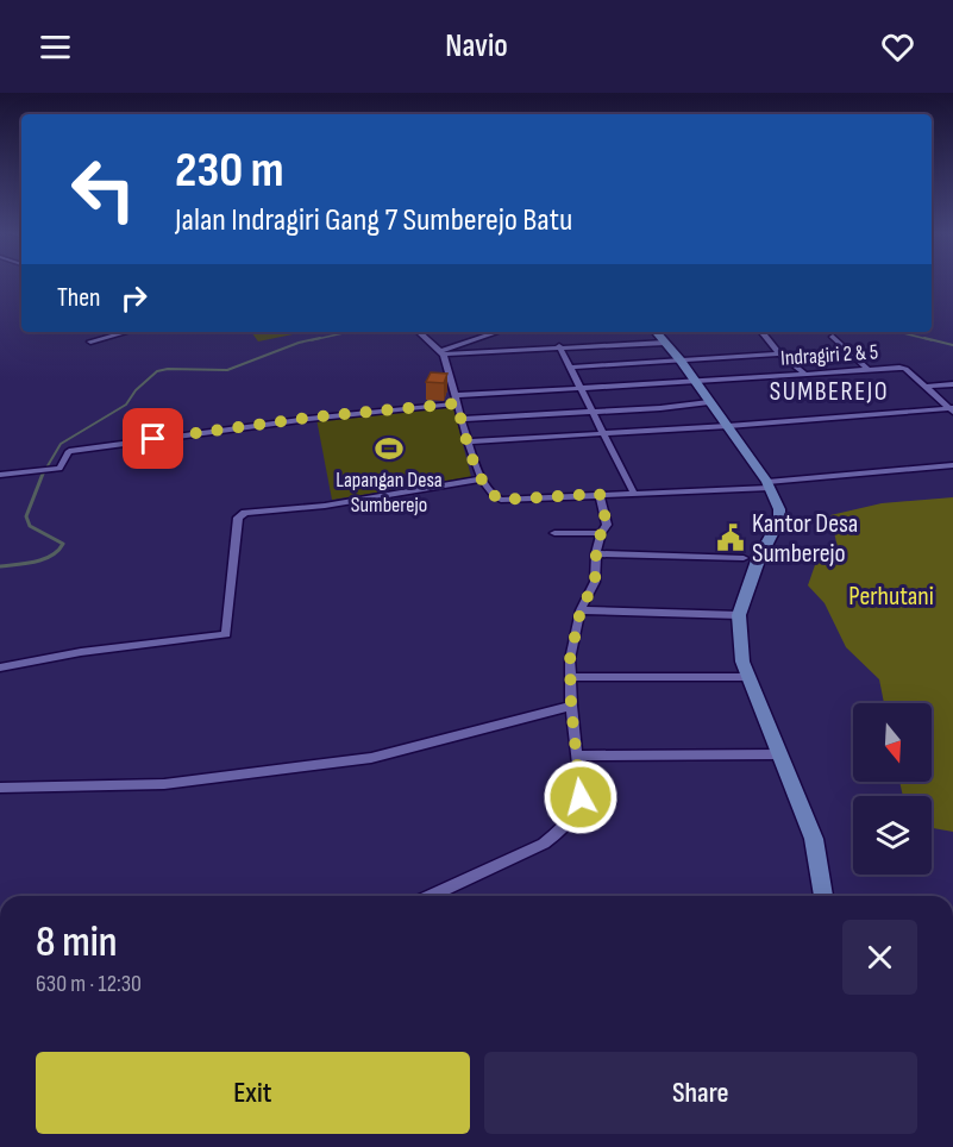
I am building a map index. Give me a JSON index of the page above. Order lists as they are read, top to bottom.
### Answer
{
  "streets": {
    "street": ["Indragiri 2 & 5"]
  },
  "districts": ["SUMBEREJO"],
  "parks": ["Perhutani"],
  "places": {
    "sports": ["Lapangan Desa Sumberejo"],
    "public building": ["Kantor Desa Sumberejo"]
  },
  "north": "bottom",
  "page": {
    "header": "Navio",
    "turn": ["230 m", "Jalan Indragiri Gang 7 Sumberejo Batu"],
    "then": "Then",
    "heading": ["8 min", "630 m · 12:30"],
    "buttons": ["Exit", "Share"]
  }
}
